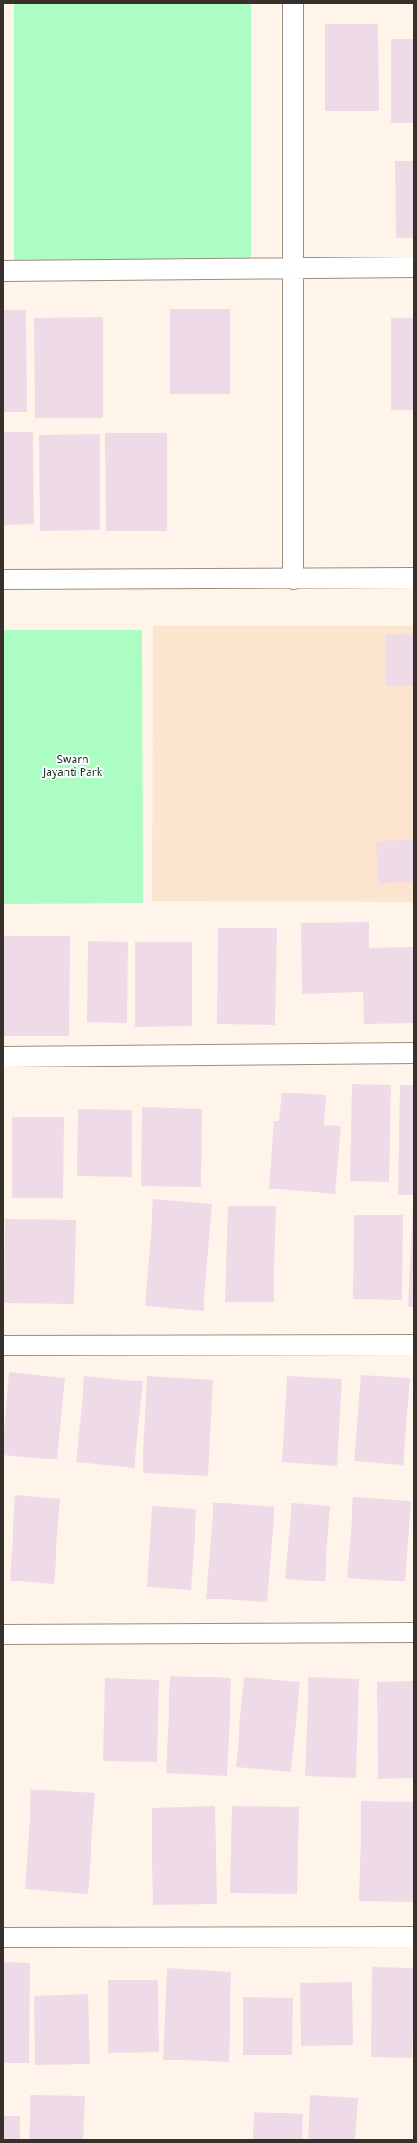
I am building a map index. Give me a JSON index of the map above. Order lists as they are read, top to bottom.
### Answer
{
  "parks": ["Swarn Jayanti Park"]
}
